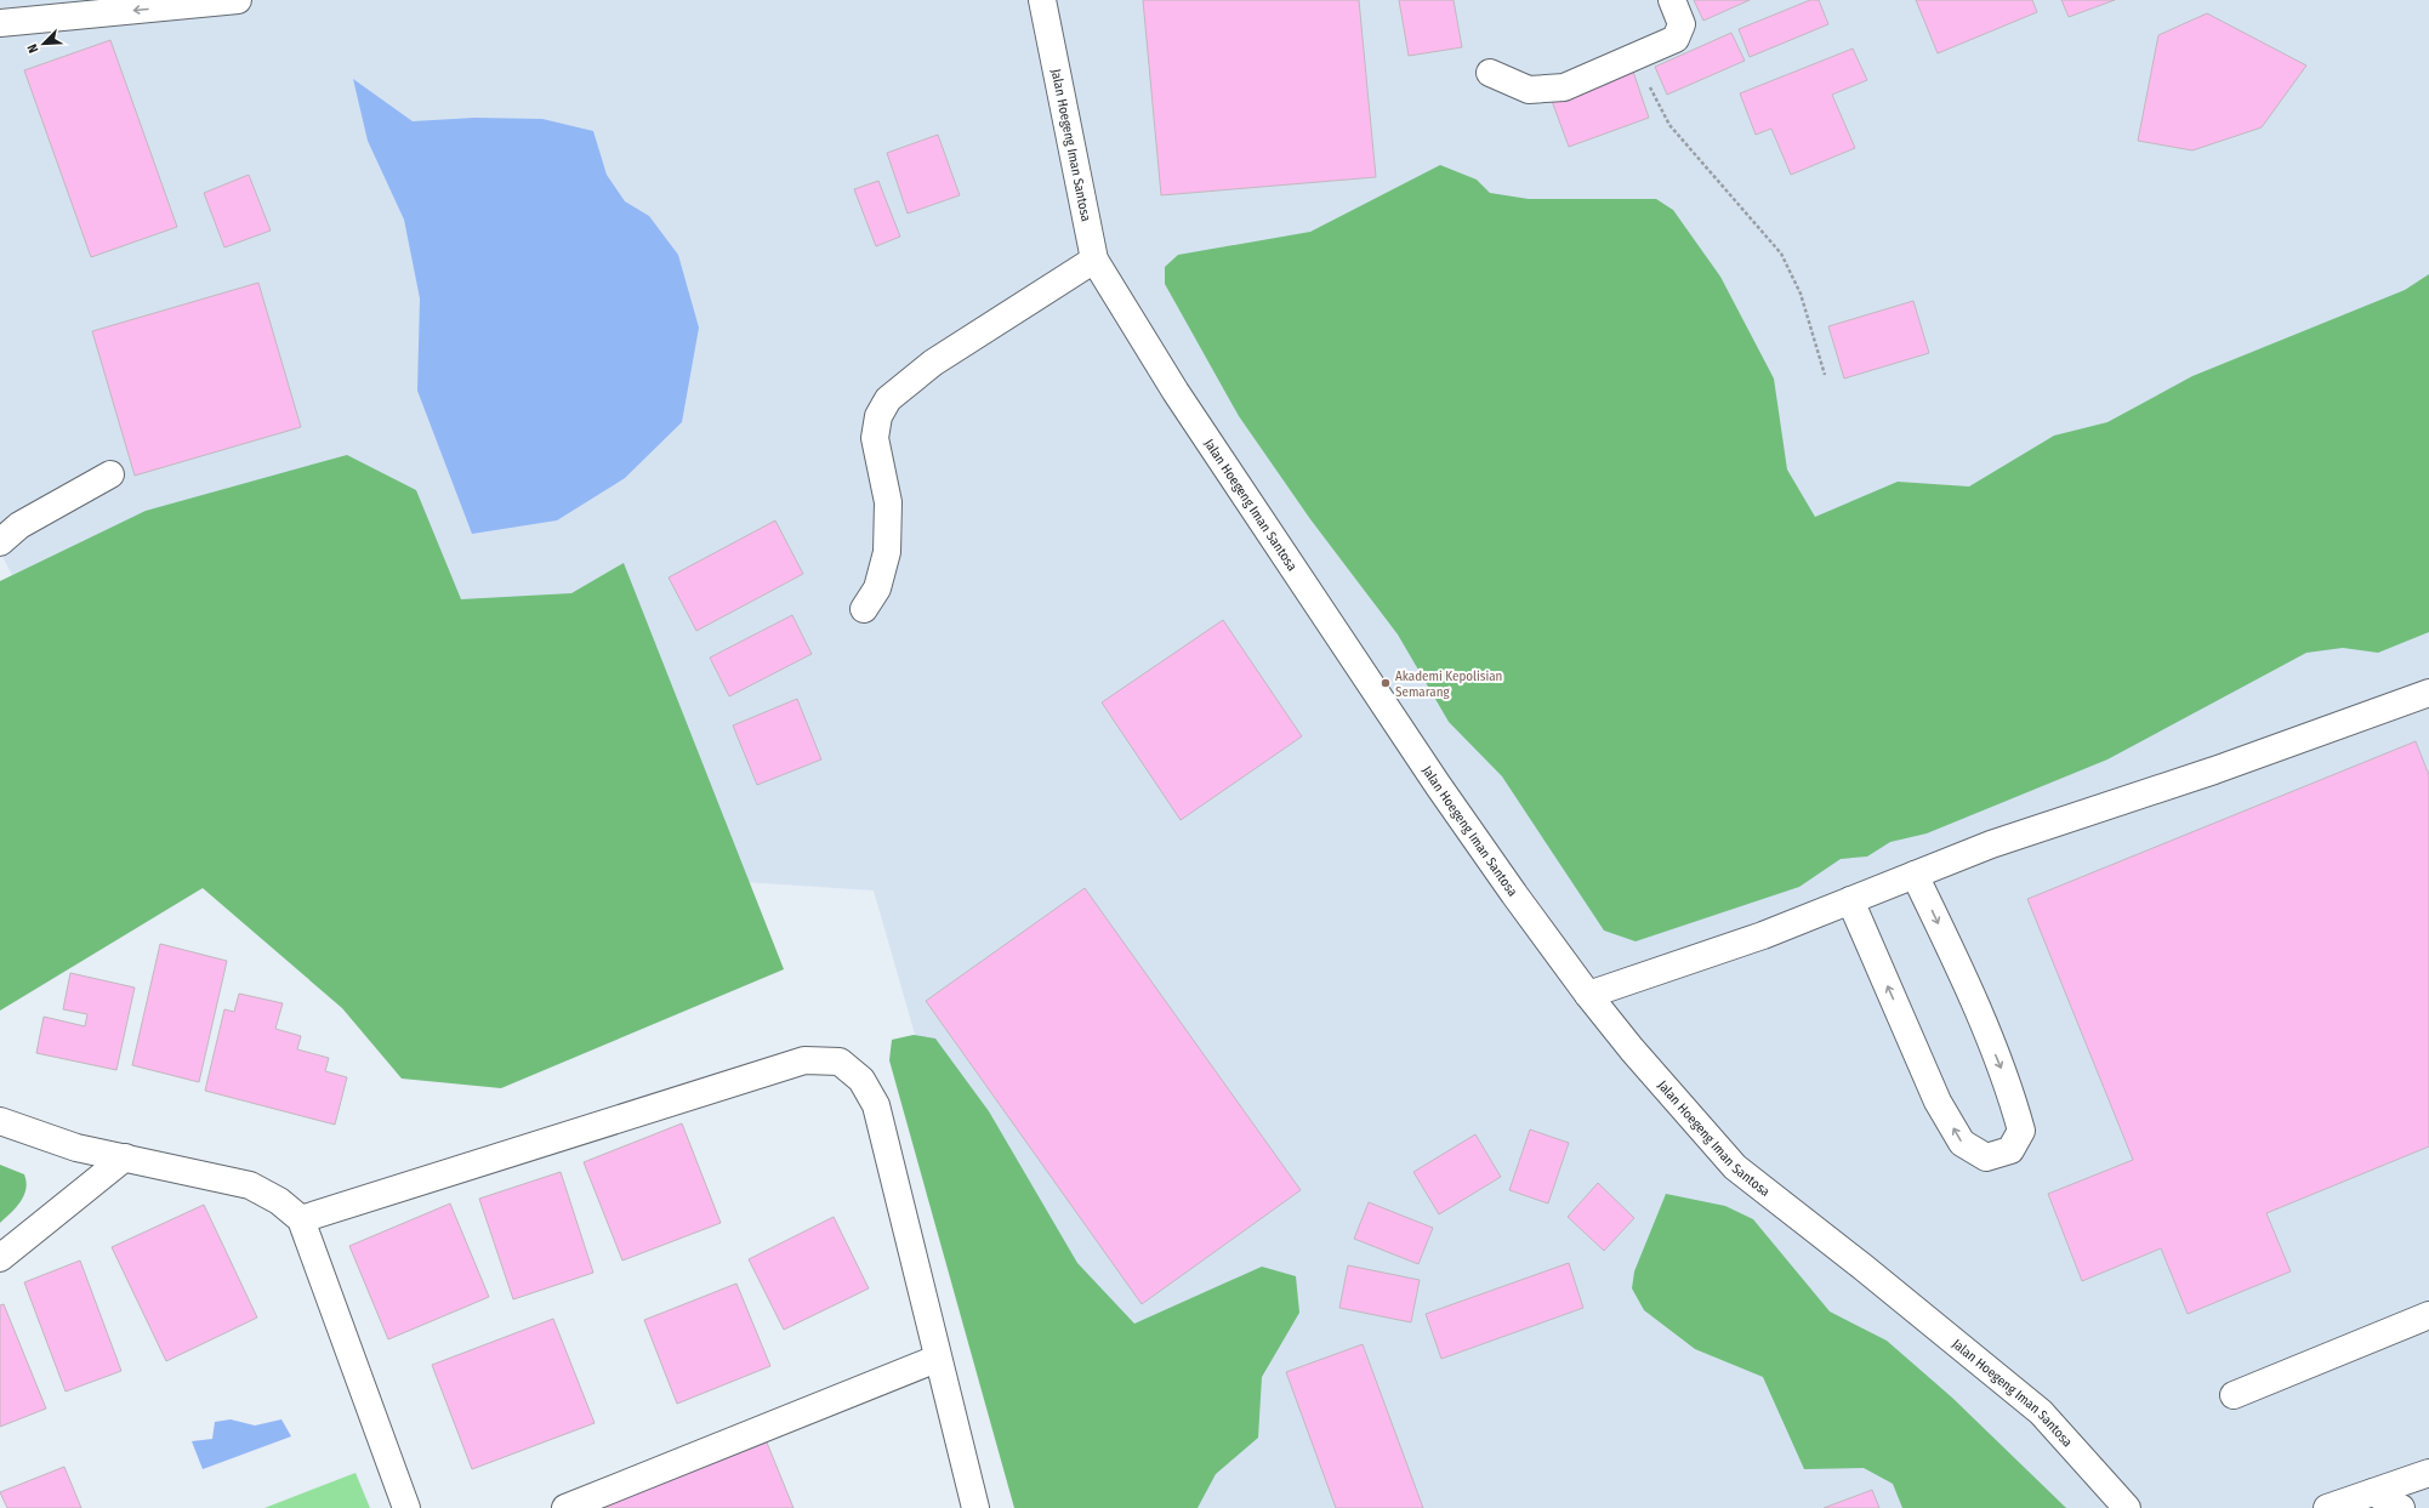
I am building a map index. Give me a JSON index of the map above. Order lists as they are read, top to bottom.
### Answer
{
  "streets": {
    "street": ["Jalan Hoegeng Iman Santosa"]
  },
  "places": ["Akademi Kepolisian Semarang"],
  "north": "bottom left"
}
